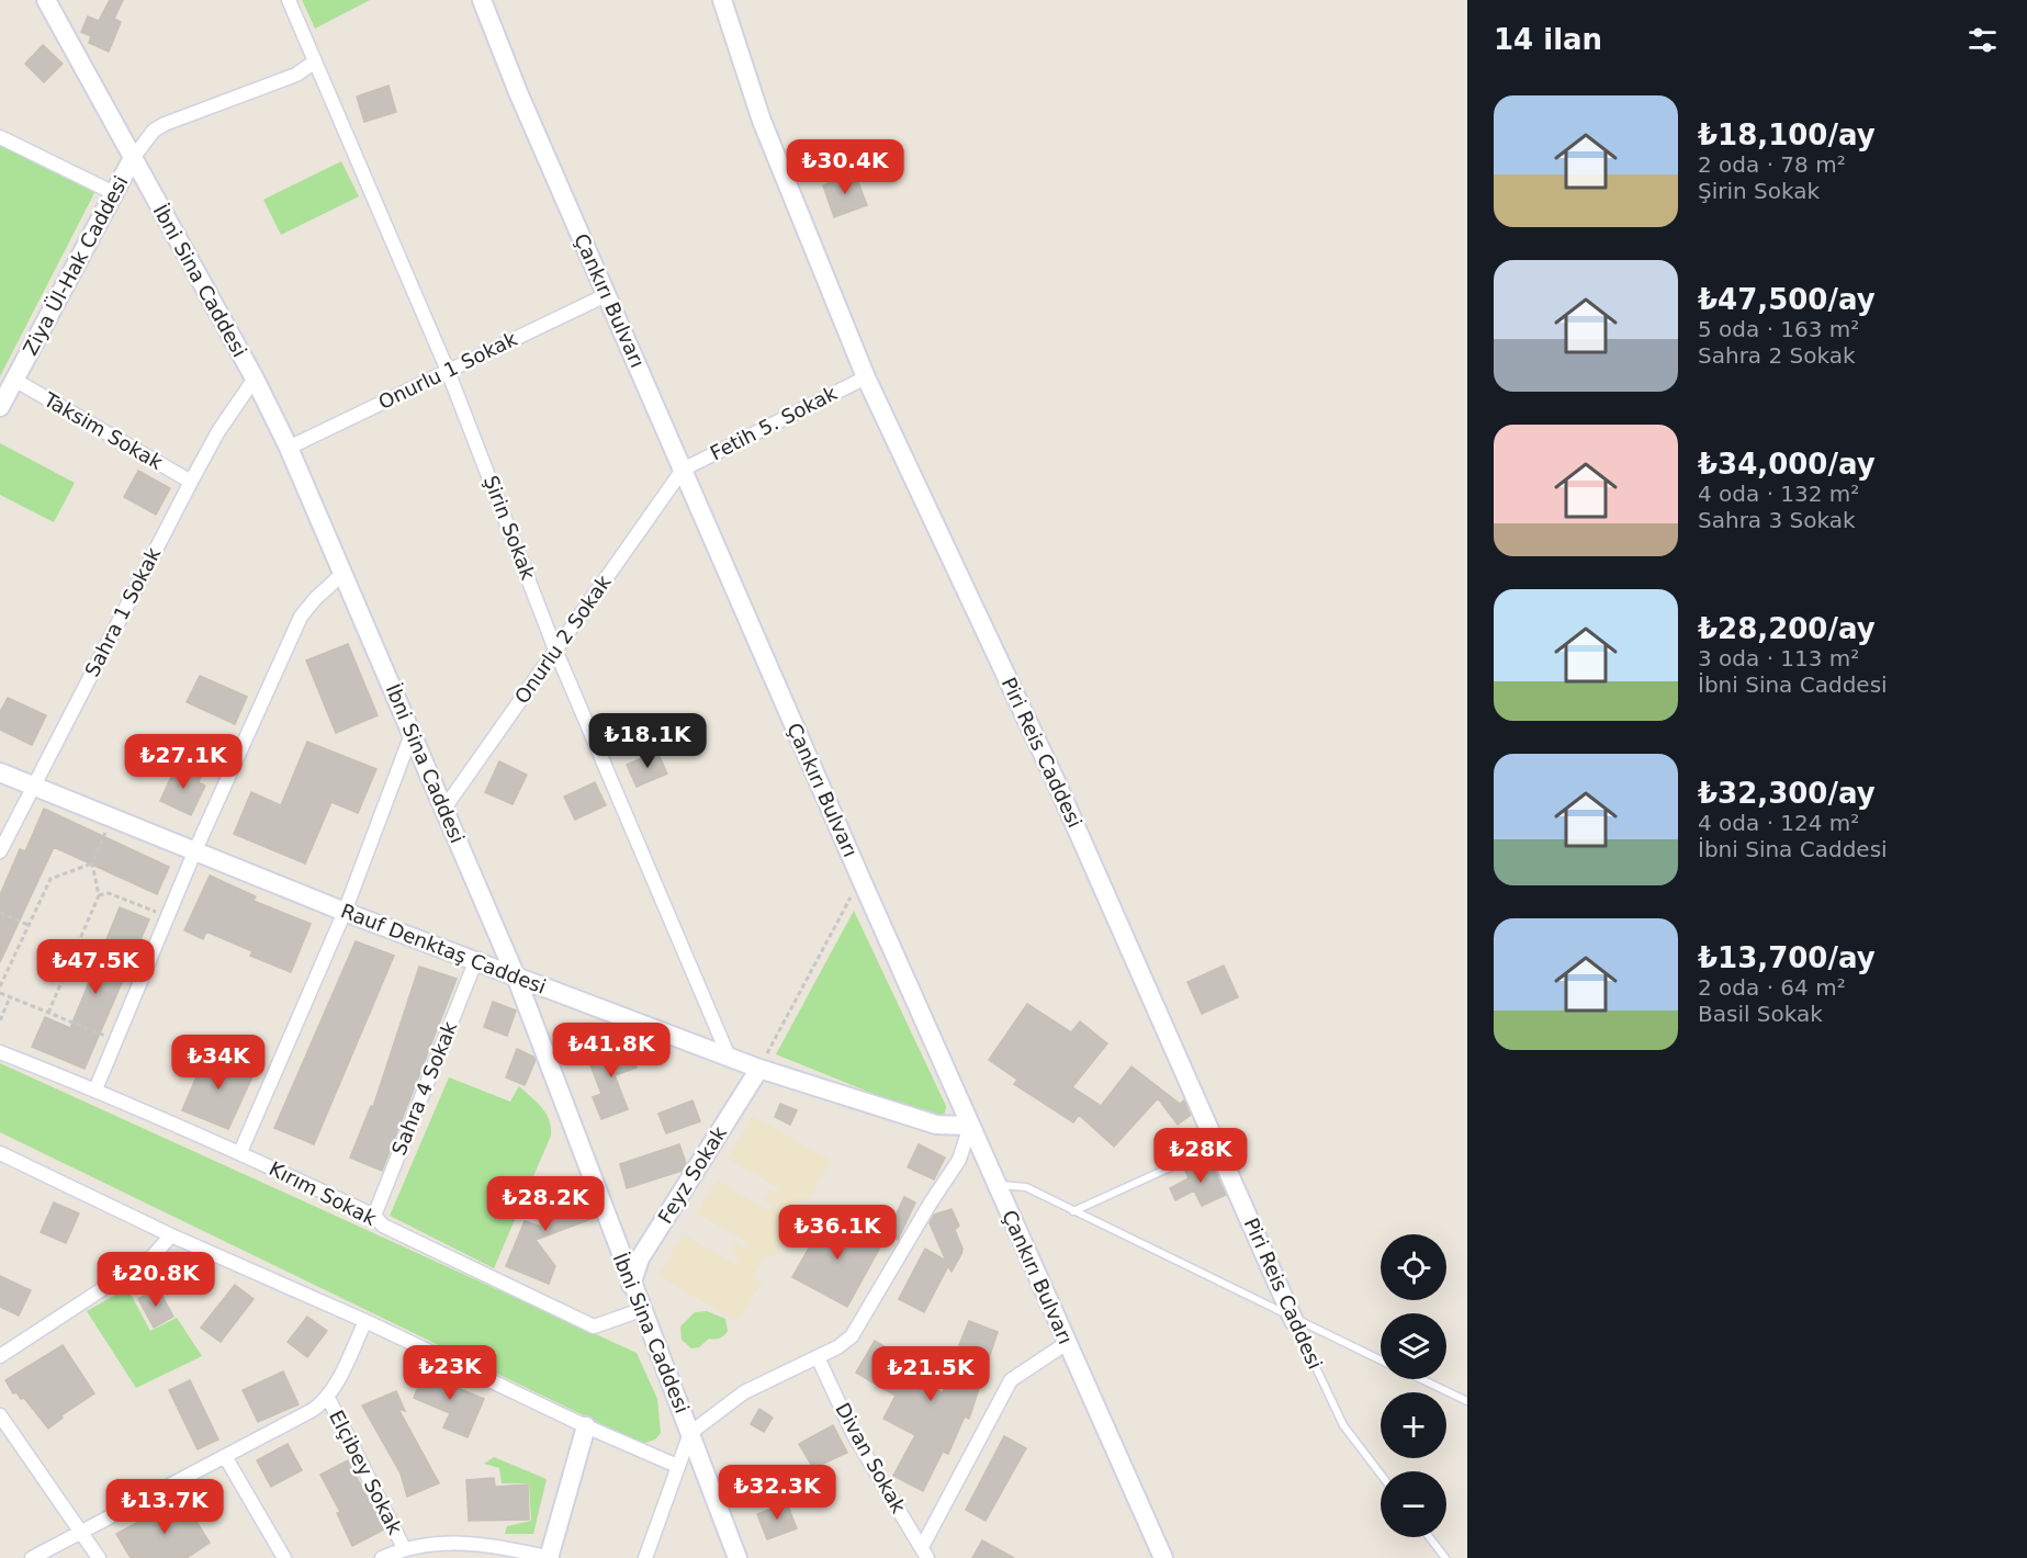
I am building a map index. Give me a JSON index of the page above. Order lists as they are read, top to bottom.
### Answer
{
  "streets": {
    "street": [
      "Ziya Ül-Hak Caddesi",
      "İbni Sina Caddesi",
      "Çankırı Bulvarı",
      "Onurlu 1 Sokak",
      "Fetih 5. Sokak",
      "Taksim Sokak",
      "Şirin Sokak",
      "Sahra 1 Sokak",
      "Onurlu 2 Sokak",
      "Piri Reis Caddesi",
      "Rauf Denktaş Caddesi",
      "Sahra 4 Sokak",
      "Feyz Sokak",
      "Kırım Sokak",
      "Divan Sokak",
      "Elçibey Sokak"
    ]
  },
  "crossings": [
    ["Ziya Ül-Hak Caddesi", "İbni Sina Caddesi"],
    ["Ziya Ül-Hak Caddesi", "Taksim Sokak"],
    ["İbni Sina Caddesi", "Onurlu 1 Sokak"],
    ["İbni Sina Caddesi", "Sahra 1 Sokak"],
    ["İbni Sina Caddesi", "Onurlu 2 Sokak"],
    ["İbni Sina Caddesi", "Rauf Denktaş Caddesi"],
    ["İbni Sina Caddesi", "Feyz Sokak"],
    ["İbni Sina Caddesi", "Kırım Sokak"],
    ["Çankırı Bulvarı", "Onurlu 1 Sokak"],
    ["Çankırı Bulvarı", "Fetih 5. Sokak"],
    ["Çankırı Bulvarı", "Onurlu 2 Sokak"],
    ["Çankırı Bulvarı", "Rauf Denktaş Caddesi"],
    ["Onurlu 1 Sokak", "Şirin Sokak"],
    ["Fetih 5. Sokak", "Onurlu 2 Sokak"],
    ["Fetih 5. Sokak", "Piri Reis Caddesi"],
    ["Taksim Sokak", "Sahra 1 Sokak"],
    ["Şirin Sokak", "Onurlu 2 Sokak"],
    ["Şirin Sokak", "Rauf Denktaş Caddesi"],
    ["Sahra 1 Sokak", "Rauf Denktaş Caddesi"],
    ["Rauf Denktaş Caddesi", "Sahra 4 Sokak"],
    ["Rauf Denktaş Caddesi", "Feyz Sokak"],
    ["Sahra 4 Sokak", "Kırım Sokak"]
  ],
  "page": {
    "heading": "14 ilan",
    "list": [
      {
        "name": "₺18,100/ay",
        "note": "2 oda · 78 m² · Şirin Sokak"
      },
      {
        "name": "₺47,500/ay",
        "note": "5 oda · 163 m² · Sahra 2 Sokak"
      },
      {
        "name": "₺34,000/ay",
        "note": "4 oda · 132 m² · Sahra 3 Sokak"
      },
      {
        "name": "₺28,200/ay",
        "note": "3 oda · 113 m² · İbni Sina Caddesi"
      },
      {
        "name": "₺32,300/ay",
        "note": "4 oda · 124 m² · İbni Sina Caddesi"
      },
      {
        "name": "₺13,700/ay",
        "note": "2 oda · 64 m² · Basil Sokak"
      }
    ],
    "price": [
      "₺30.4K",
      "₺18.1K",
      "₺27.1K",
      "₺47.5K",
      "₺41.8K",
      "₺34K",
      "₺28K",
      "₺28.2K",
      "₺36.1K",
      "₺20.8K",
      "₺23K",
      "₺21.5K",
      "₺32.3K",
      "₺13.7K"
    ],
    "map_buttons": ["+", "−"]
  }
}
